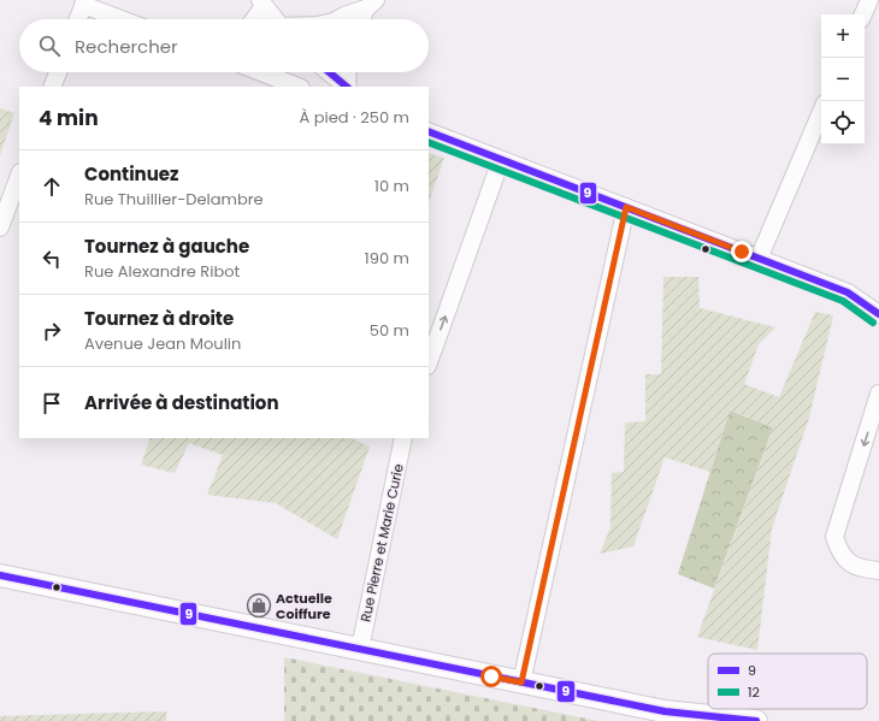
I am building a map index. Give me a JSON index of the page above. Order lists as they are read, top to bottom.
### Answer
{
  "streets": {
    "street": ["Rue Pierre et Marie Curie"]
  },
  "places": {
    "shop": ["Actuelle Coiffure"]
  },
  "lines": ["transit line 9", "transit line 12"],
  "legend": ["9", "12"],
  "page": {
    "map_buttons": ["+", "−"],
    "search": "Rechercher",
    "heading": ["4 min", "À pied · 250 m"],
    "list": [
      ["Continuez", "Rue Thuillier-Delambre", "10 m"],
      ["Tournez à gauche", "Rue Alexandre Ribot", "190 m"],
      ["Tournez à droite", "Avenue Jean Moulin", "50 m"],
      "Arrivée à destination"
    ]
  }
}
